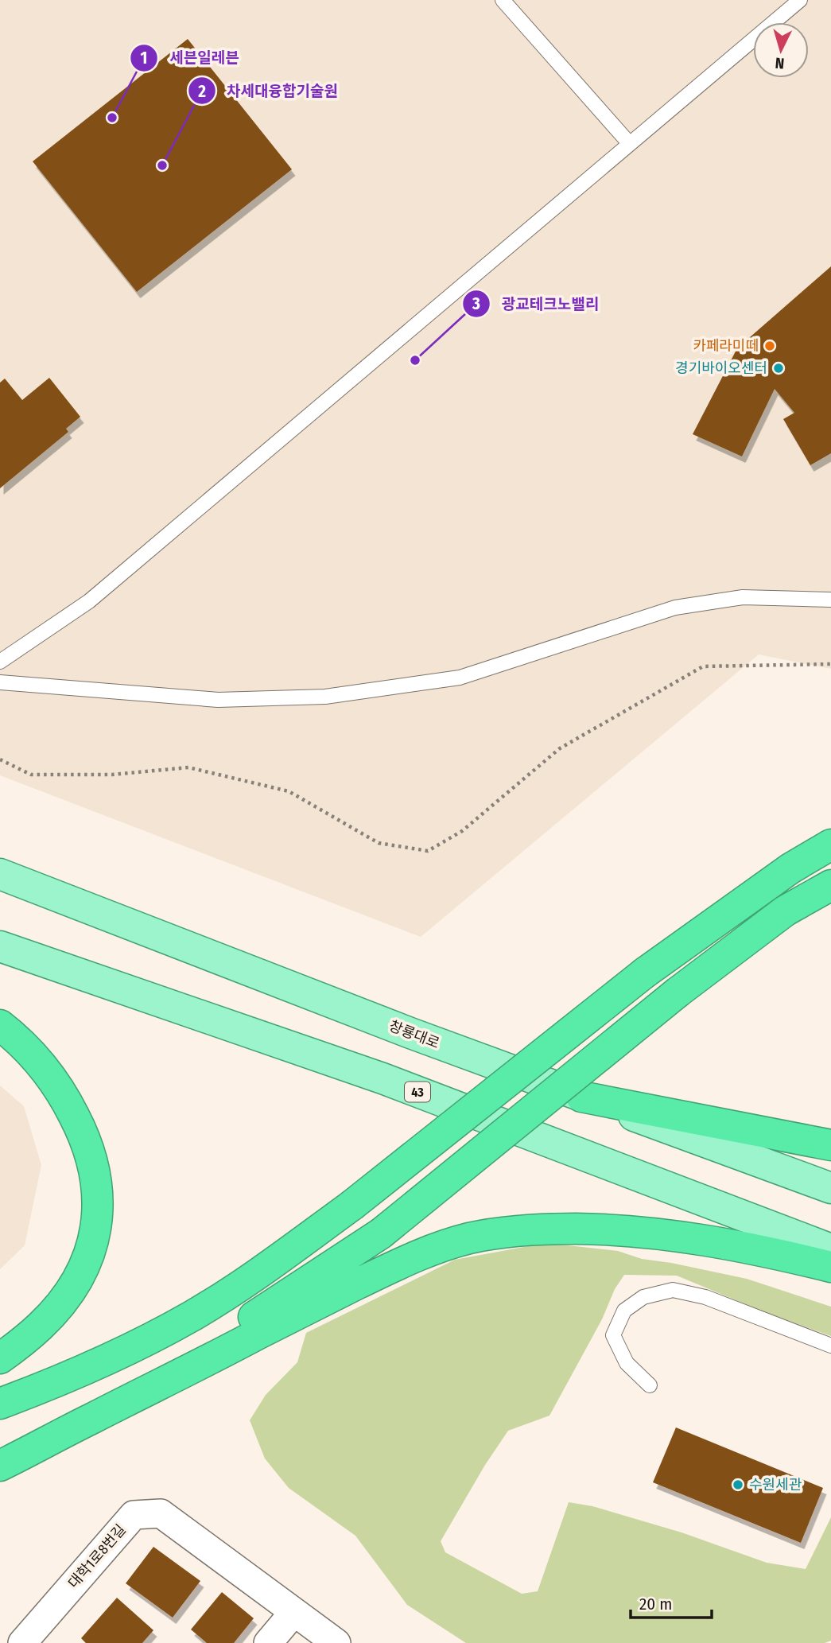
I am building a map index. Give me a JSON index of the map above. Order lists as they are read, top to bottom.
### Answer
{
  "streets": {
    "main road": ["창룡대로", "43"],
    "street": ["대학1로8번길"]
  },
  "places": [
    "세븐일레븐",
    "차세대융합기술원",
    "카페라미떼",
    "광교테크노밸리",
    "경기바이오센터",
    "수원세관"
  ],
  "scale_bar": "20 m",
  "north": "bottom"
}
